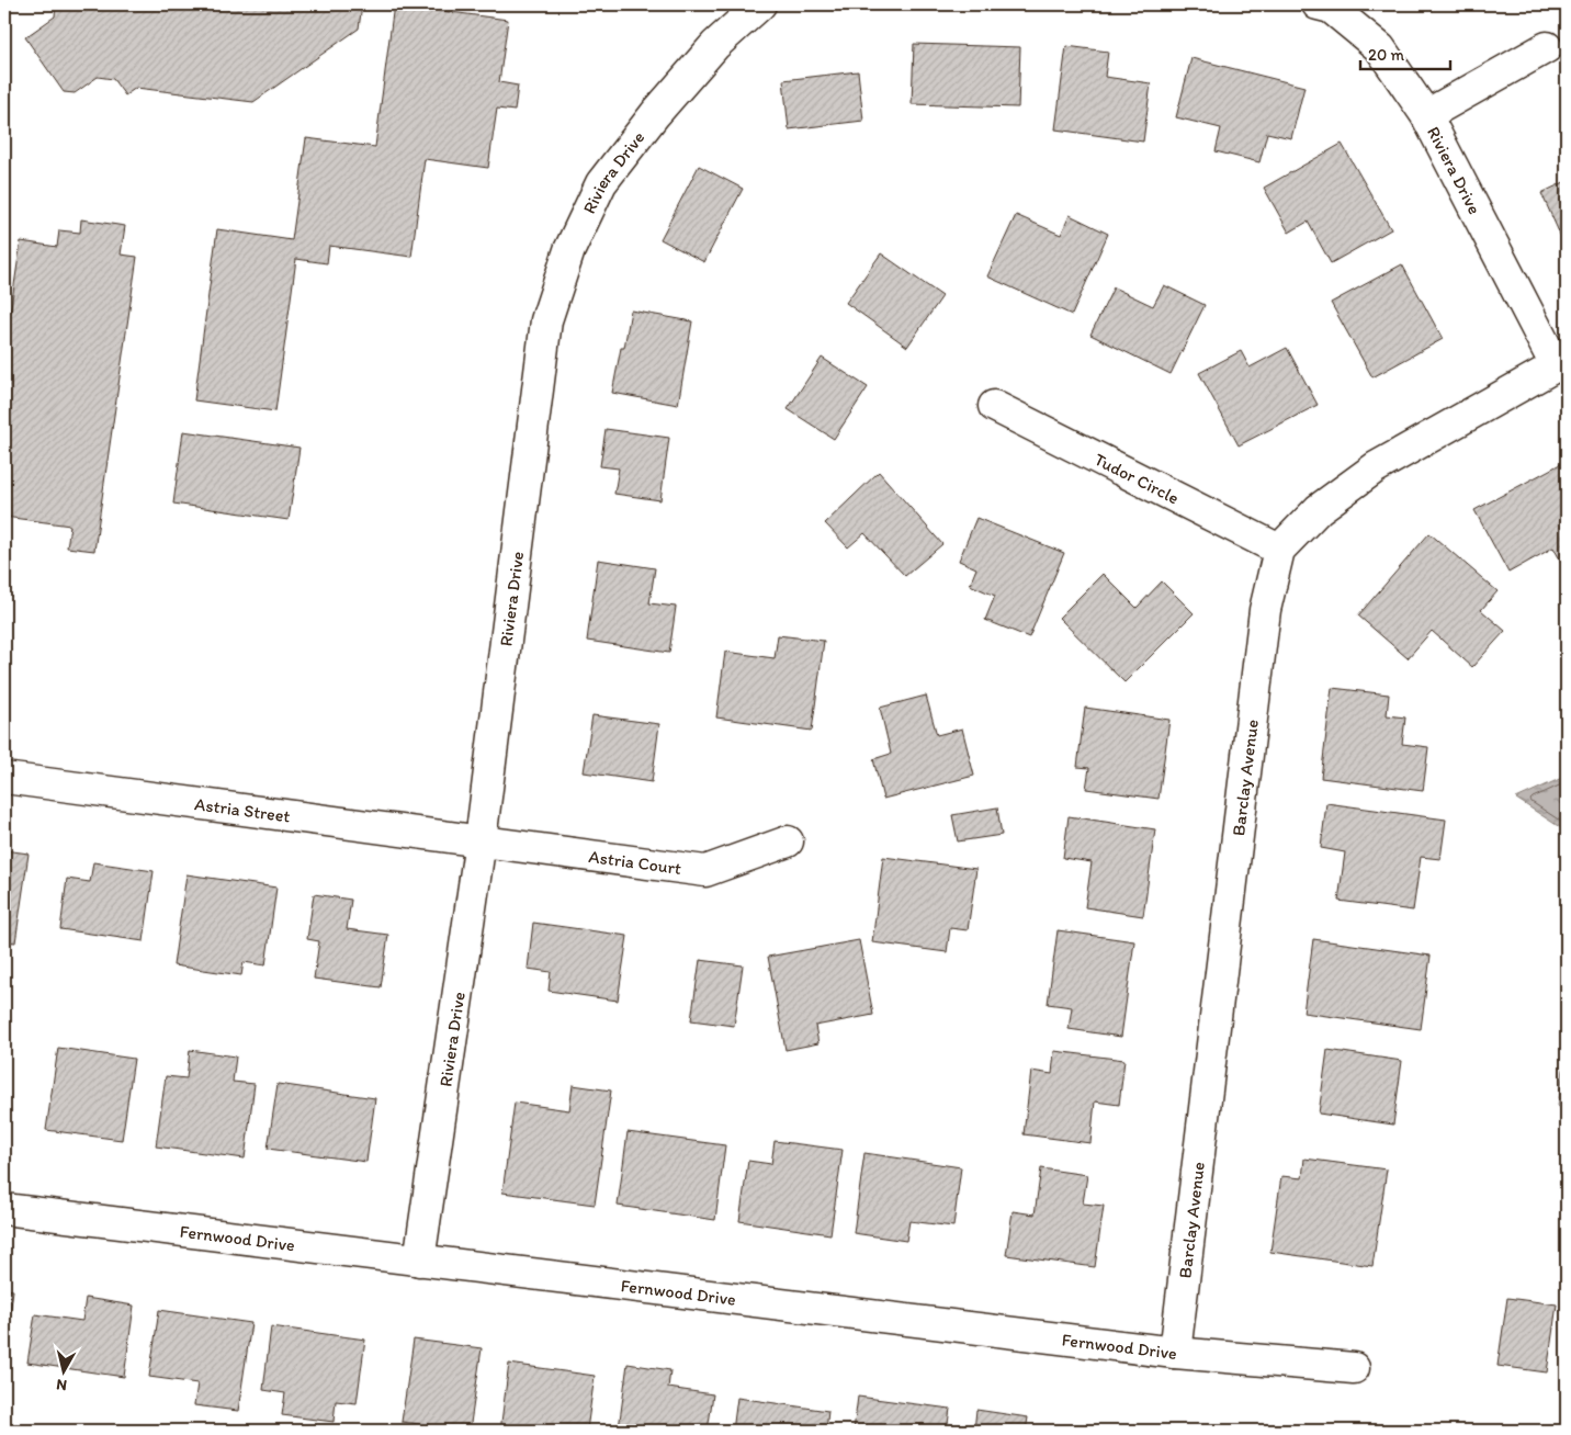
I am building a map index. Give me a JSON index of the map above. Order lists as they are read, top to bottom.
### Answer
{
  "streets": {
    "street": [
      "Riviera Drive",
      "Tudor Circle",
      "Barclay Avenue",
      "Astria Street",
      "Astria Court",
      "Fernwood Drive"
    ]
  },
  "crossings": [
    ["Riviera Drive", "Barclay Avenue"],
    ["Riviera Drive", "Astria Street"],
    ["Riviera Drive", "Astria Court"],
    ["Riviera Drive", "Fernwood Drive"],
    ["Tudor Circle", "Barclay Avenue"],
    ["Barclay Avenue", "Fernwood Drive"],
    ["Astria Street", "Astria Court"]
  ],
  "scale_bar": "20 m",
  "north": "bottom"
}
